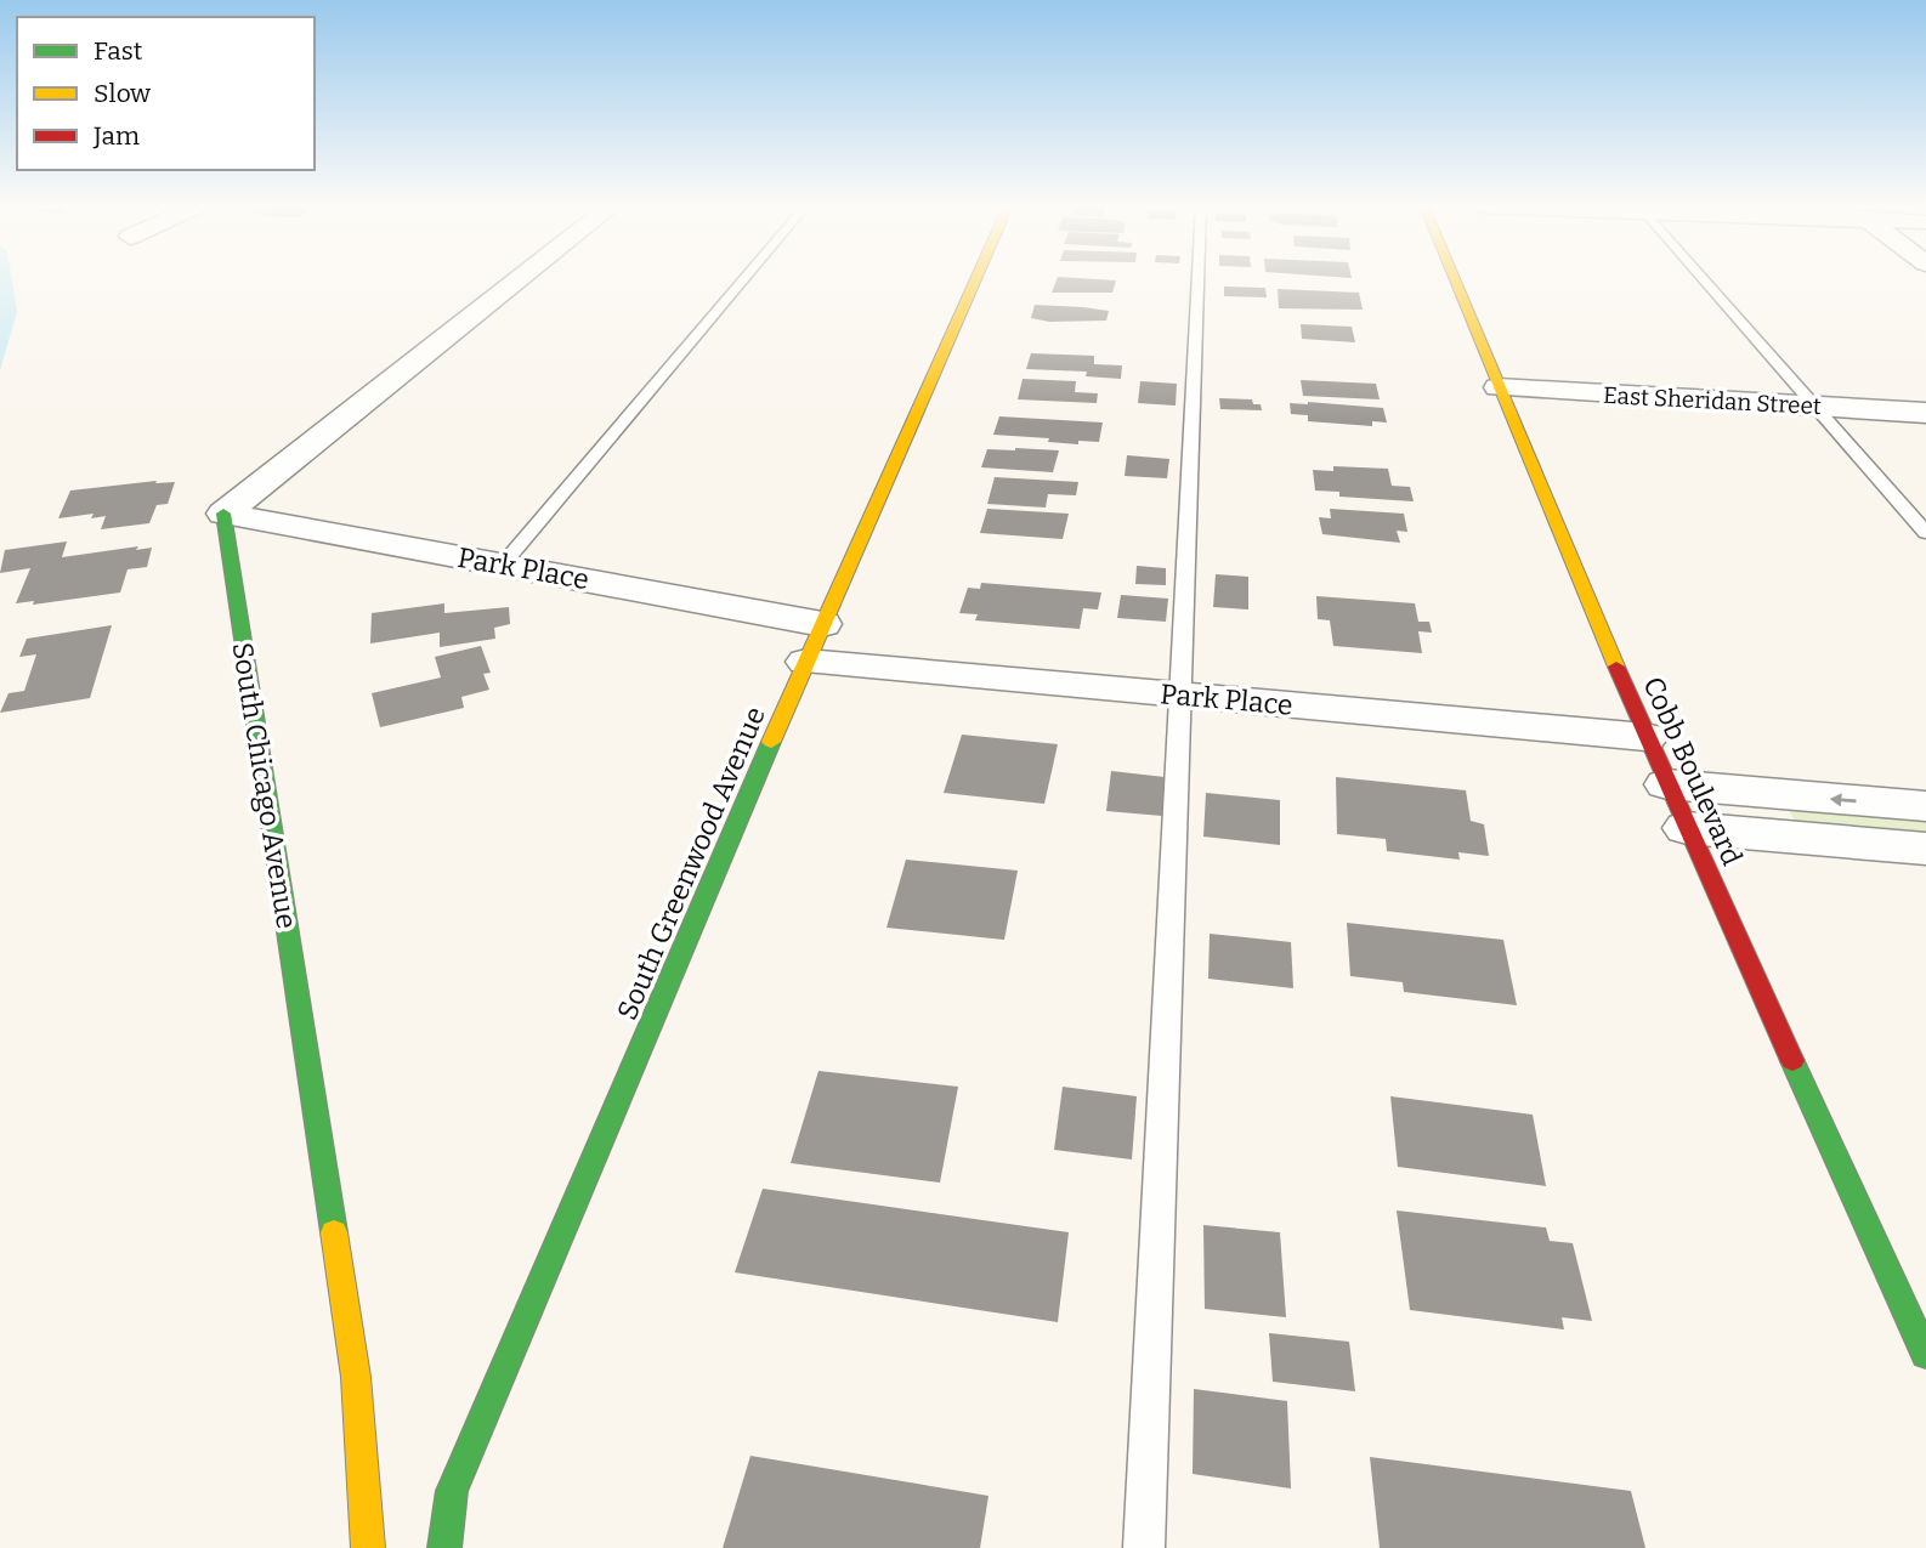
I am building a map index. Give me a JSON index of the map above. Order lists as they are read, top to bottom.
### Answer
{
  "streets": {
    "street": [
      "East Sheridan Street",
      "Park Place",
      "Cobb Boulevard",
      "South Chicago Avenue",
      "South Greenwood Avenue"
    ]
  },
  "crossings": [
    ["East Sheridan Street", "Cobb Boulevard"],
    ["Park Place", "Cobb Boulevard"],
    ["Park Place", "South Chicago Avenue"],
    ["Park Place", "South Greenwood Avenue"]
  ],
  "legend": ["Fast", "Slow", "Jam"]
}
